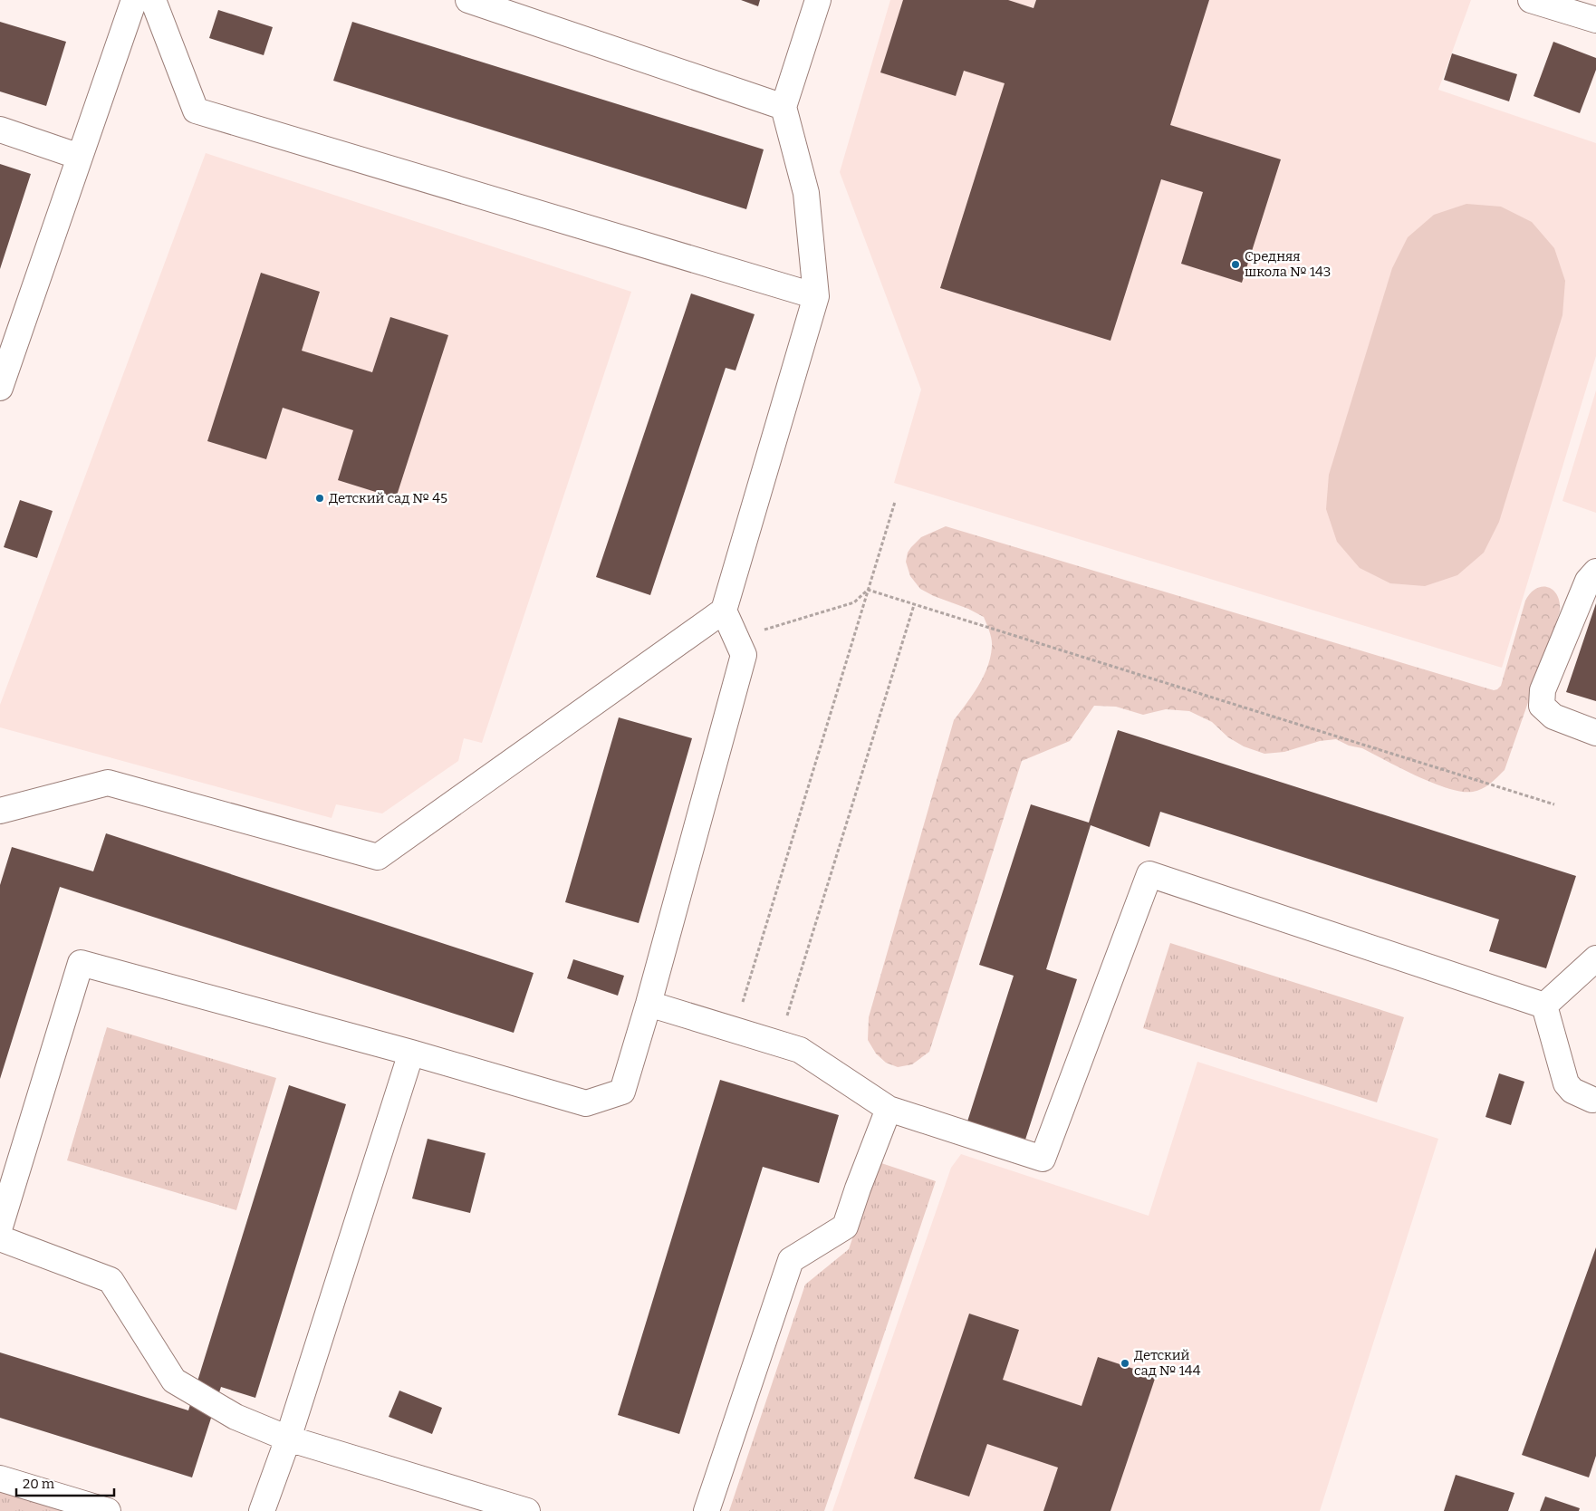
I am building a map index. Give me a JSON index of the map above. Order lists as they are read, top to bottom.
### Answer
{
  "places": ["Средняя школа № 143", "Детский сад № 45", "Детский сад № 144"],
  "scale_bar": "20 m"
}
